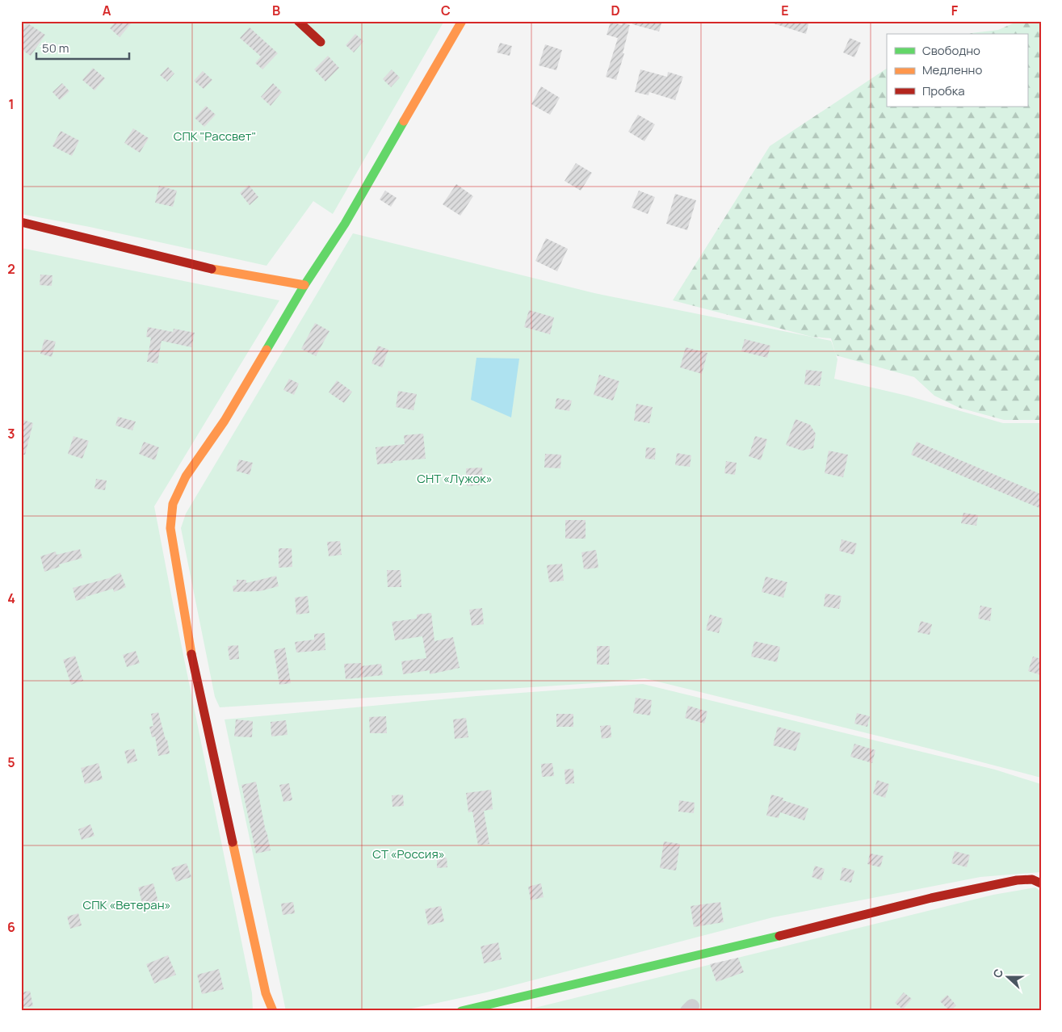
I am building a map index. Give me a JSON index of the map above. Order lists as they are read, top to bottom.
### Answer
{
  "parks": [
    "СПК \"Рассвет\"",
    "СНТ «Лужок»",
    "СТ «Россия»",
    "СПК «Ветеран»"
  ],
  "legend": ["Свободно", "Медленно", "Пробка"],
  "scale_bar": "50 m",
  "north": "left",
  "grid": {
    "columns": [
      "A",
      "B",
      "C",
      "D",
      "E",
      "F"
    ],
    "rows": [
      "1",
      "2",
      "3",
      "4",
      "5",
      "6"
    ]
  }
}
